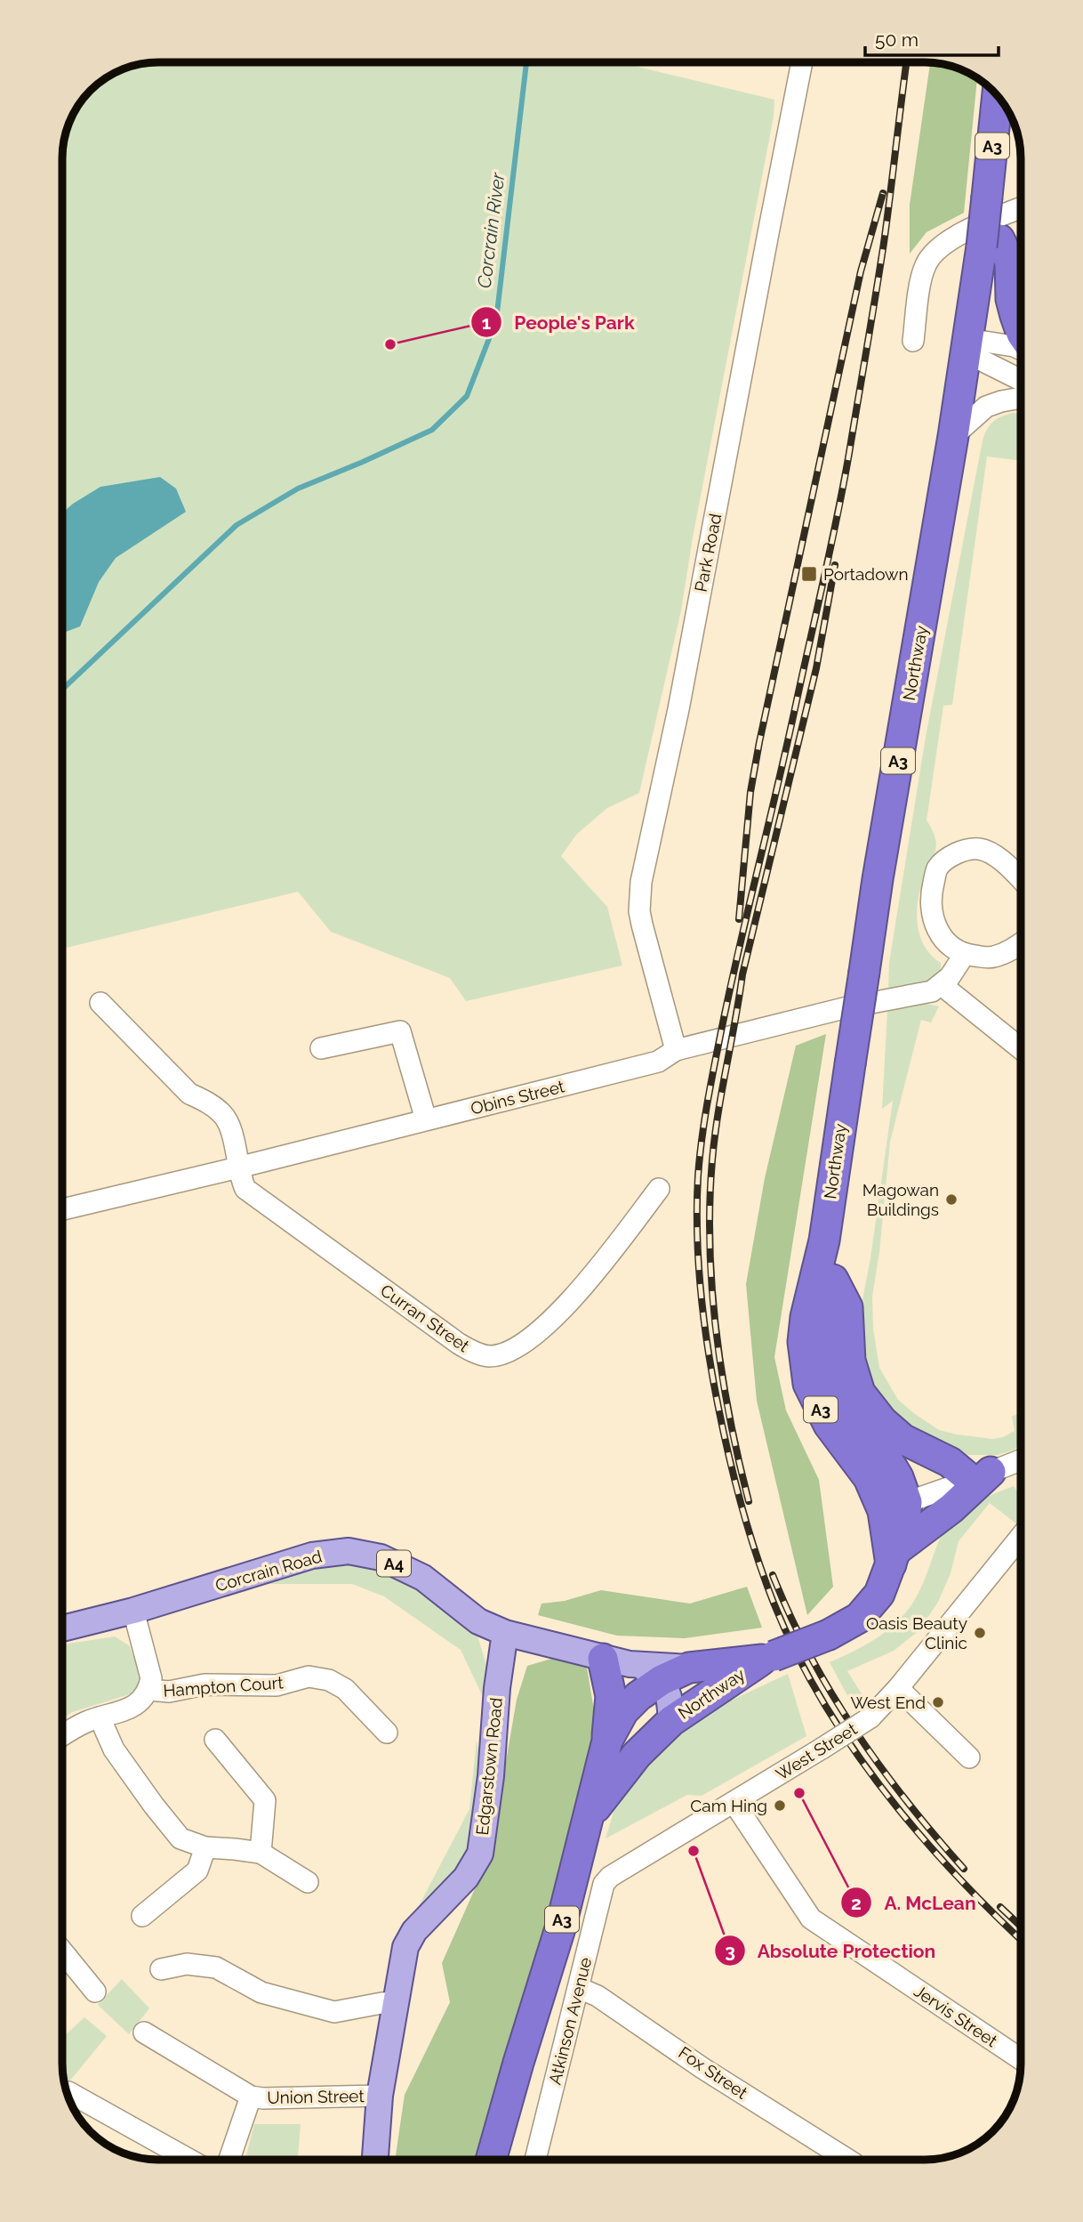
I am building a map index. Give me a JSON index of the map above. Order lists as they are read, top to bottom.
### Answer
{
  "streets": {
    "highway": ["A3", "Northway"],
    "main road": ["A4", "Corcrain Road", "Edgarstown Road"],
    "street": [
      "Park Road",
      "Obins Street",
      "Curran Street",
      "Hampton Court",
      "West Street",
      "Jervis Street",
      "Atkinson Avenue",
      "Fox Street",
      "Union Street"
    ]
  },
  "crossings": [
    ["Park Road", "Obins Street"],
    ["Northway", "Corcrain Road"],
    ["Obins Street", "Curran Street"],
    ["Corcrain Road", "Edgarstown Road"],
    ["West Street", "Jervis Street"],
    ["West Street", "Atkinson Avenue"],
    ["Edgarstown Road", "Union Street"],
    ["Atkinson Avenue", "Fox Street"]
  ],
  "water": ["Corcrain River"],
  "places": {
    "other": [
      "People's Park",
      "Magowan Buildings",
      "Oasis Beauty Clinic",
      "West End",
      "A. McLean",
      "Cam Hing",
      "Absolute Protection"
    ],
    "transit": ["Portadown"]
  },
  "scale_bar": "50 m"
}
